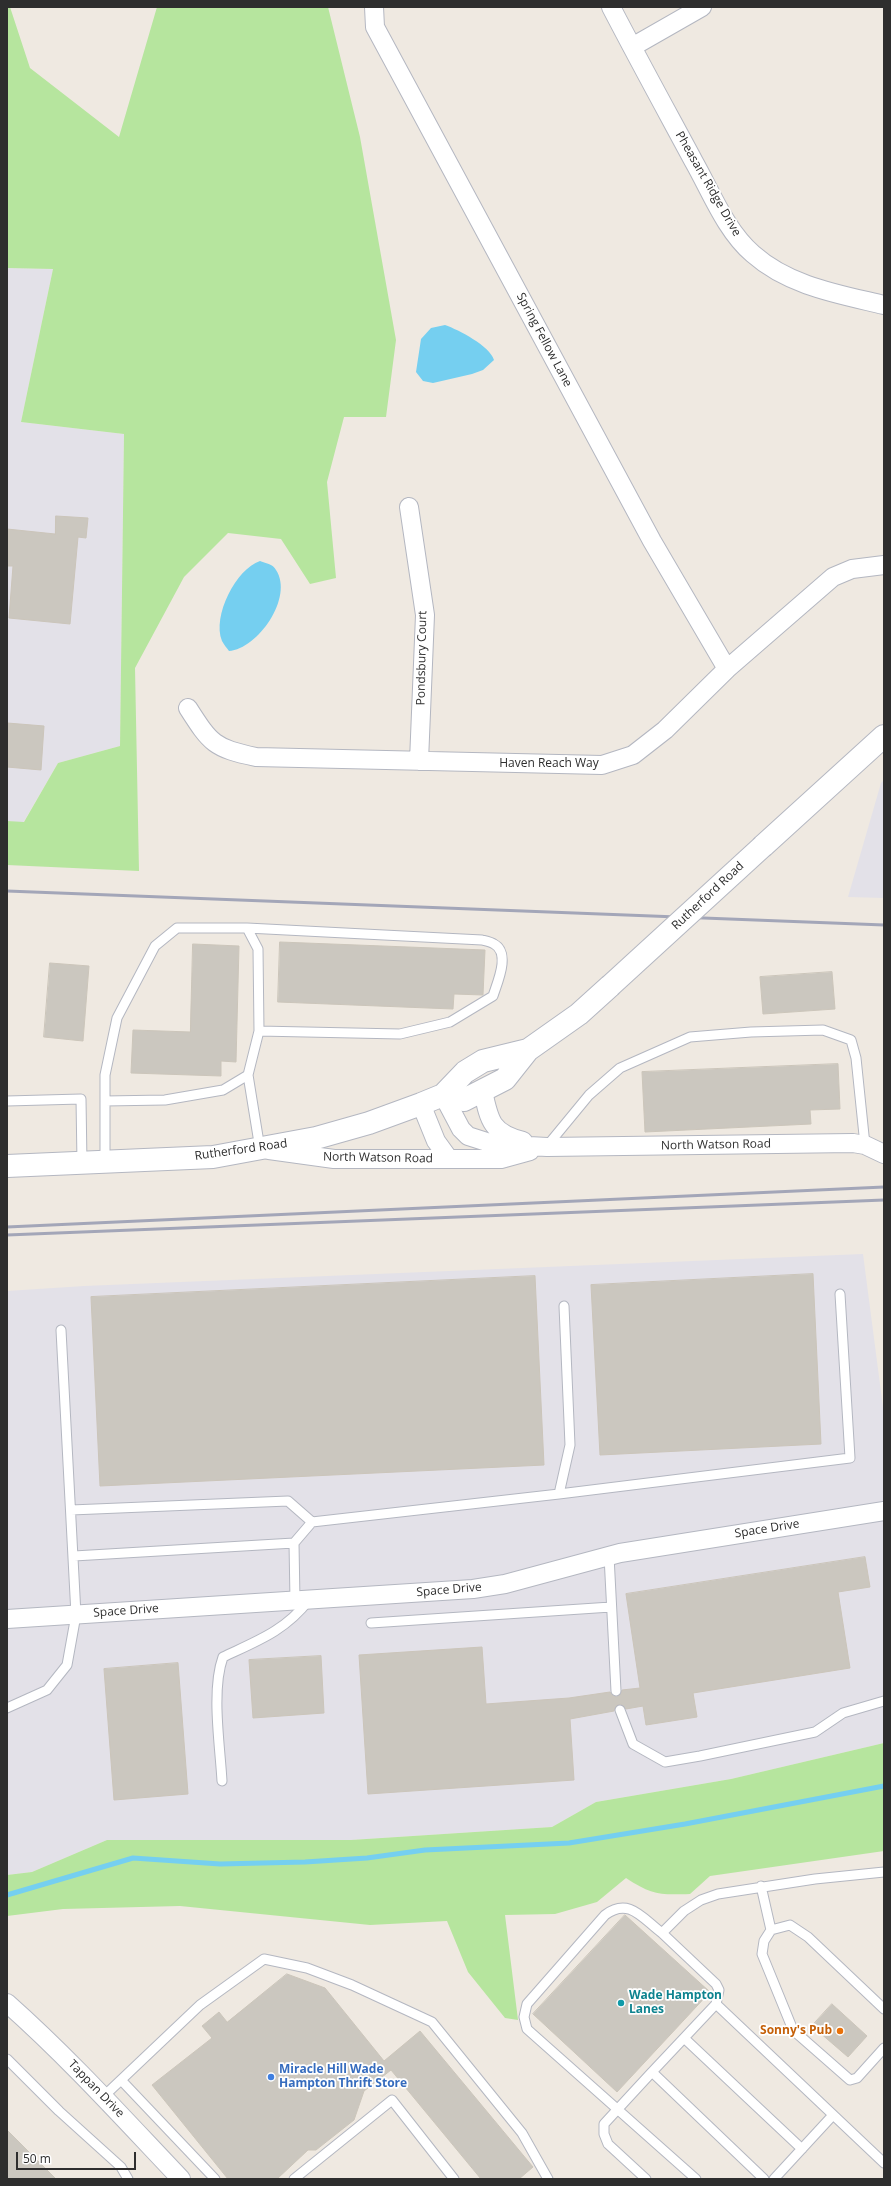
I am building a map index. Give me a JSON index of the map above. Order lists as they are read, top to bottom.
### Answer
{
  "streets": {
    "street": [
      "Pheasant Ridge Drive",
      "Spring Fellow Lane",
      "Pondsbury Court",
      "Haven Reach Way",
      "Rutherford Road",
      "North Watson Road",
      "Space Drive",
      "Tappan Drive"
    ]
  },
  "crossings": [
    ["Spring Fellow Lane", "Haven Reach Way"],
    ["Pondsbury Court", "Haven Reach Way"],
    ["Rutherford Road", "North Watson Road"]
  ],
  "places": ["Wade Hampton Lanes", "Sonny's Pub", "Miracle Hill Wade Hampton Thrift Store"],
  "scale_bar": "50 m"
}
